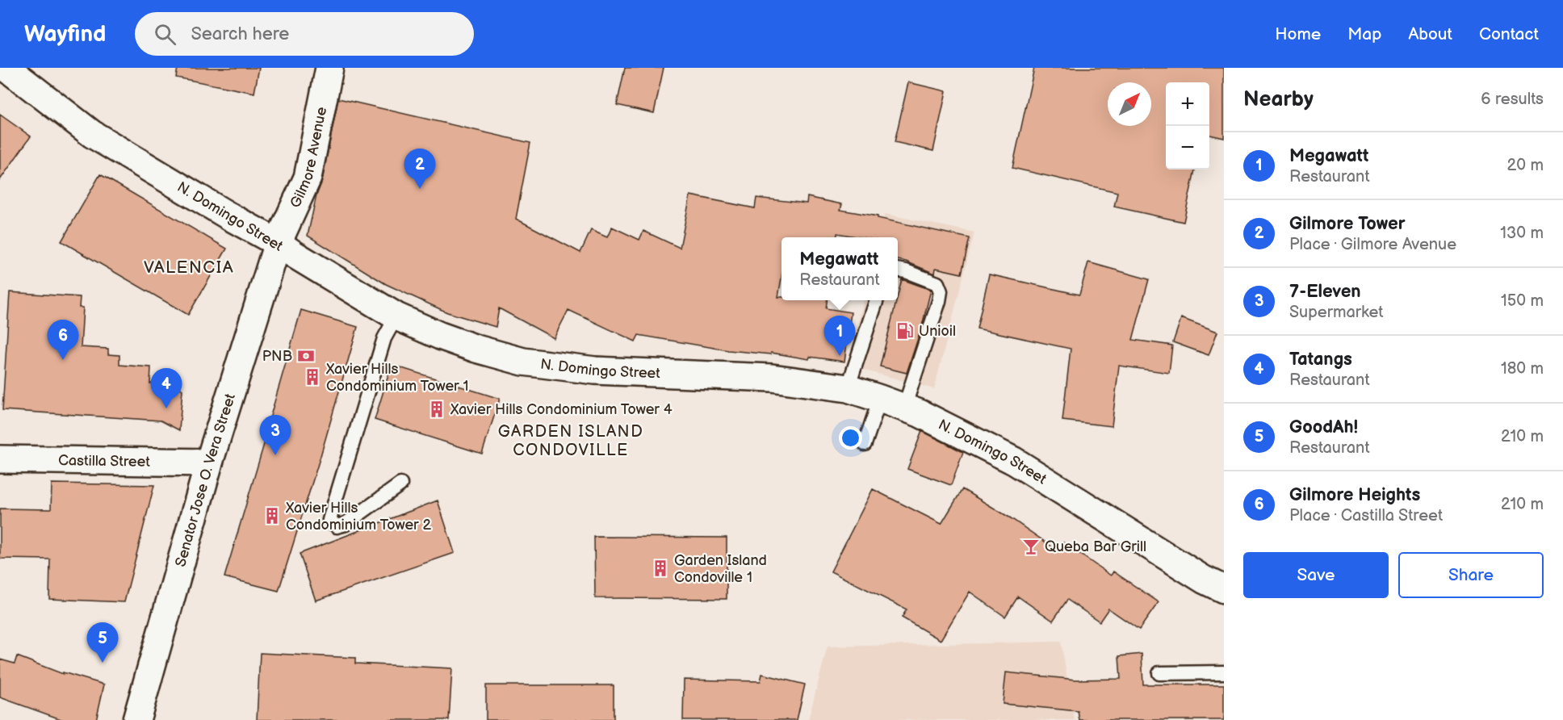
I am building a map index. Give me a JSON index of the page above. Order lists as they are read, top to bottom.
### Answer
{
  "streets": {
    "main road": [
      "Gilmore Avenue",
      "N. Domingo Street",
      "Castilla Street",
      "Senator Jose O. Vera Street"
    ]
  },
  "crossings": [
    ["Gilmore Avenue", "N. Domingo Street"],
    ["Gilmore Avenue", "Senator Jose O. Vera Street"],
    ["N. Domingo Street", "Senator Jose O. Vera Street"],
    ["Castilla Street", "Senator Jose O. Vera Street"]
  ],
  "districts": ["VALENCIA", "GARDEN ISLAND CONDOVILLE"],
  "places": {
    "fuel station": ["Unioil"],
    "bank": ["PNB"],
    "building": [
      "Xavier Hills Condominium Tower 1",
      "Xavier Hills Condominium Tower 4",
      "Xavier Hills Condominium Tower 2",
      "Garden Island Condoville 1"
    ],
    "bar": ["Queba Bar Grill"]
  },
  "north": "top right",
  "page": {
    "header": "Wayfind",
    "search": "Search here",
    "nav": [
      "Home",
      "Map",
      "About",
      "Contact"
    ],
    "heading": ["Nearby", "6 results"],
    "map_buttons": ["+", "−"],
    "list": [
      {
        "mark": "1",
        "name": "Megawatt",
        "note": "Restaurant",
        "value": "20 m"
      },
      {
        "mark": "2",
        "name": "Gilmore Tower",
        "note": "Place · Gilmore Avenue",
        "value": "130 m"
      },
      {
        "mark": "3",
        "name": "7-Eleven",
        "note": "Supermarket",
        "value": "150 m"
      },
      {
        "mark": "4",
        "name": "Tatangs",
        "note": "Restaurant",
        "value": "180 m"
      },
      {
        "mark": "5",
        "name": "GoodAh!",
        "note": "Restaurant",
        "value": "210 m"
      },
      {
        "mark": "6",
        "name": "Gilmore Heights",
        "note": "Place · Castilla Street",
        "value": "210 m"
      }
    ],
    "pins": [
      "2",
      "1",
      "6",
      "4",
      "3",
      "5"
    ],
    "popup": ["Megawatt", "Restaurant"],
    "buttons": ["Save", "Share"]
  }
}
